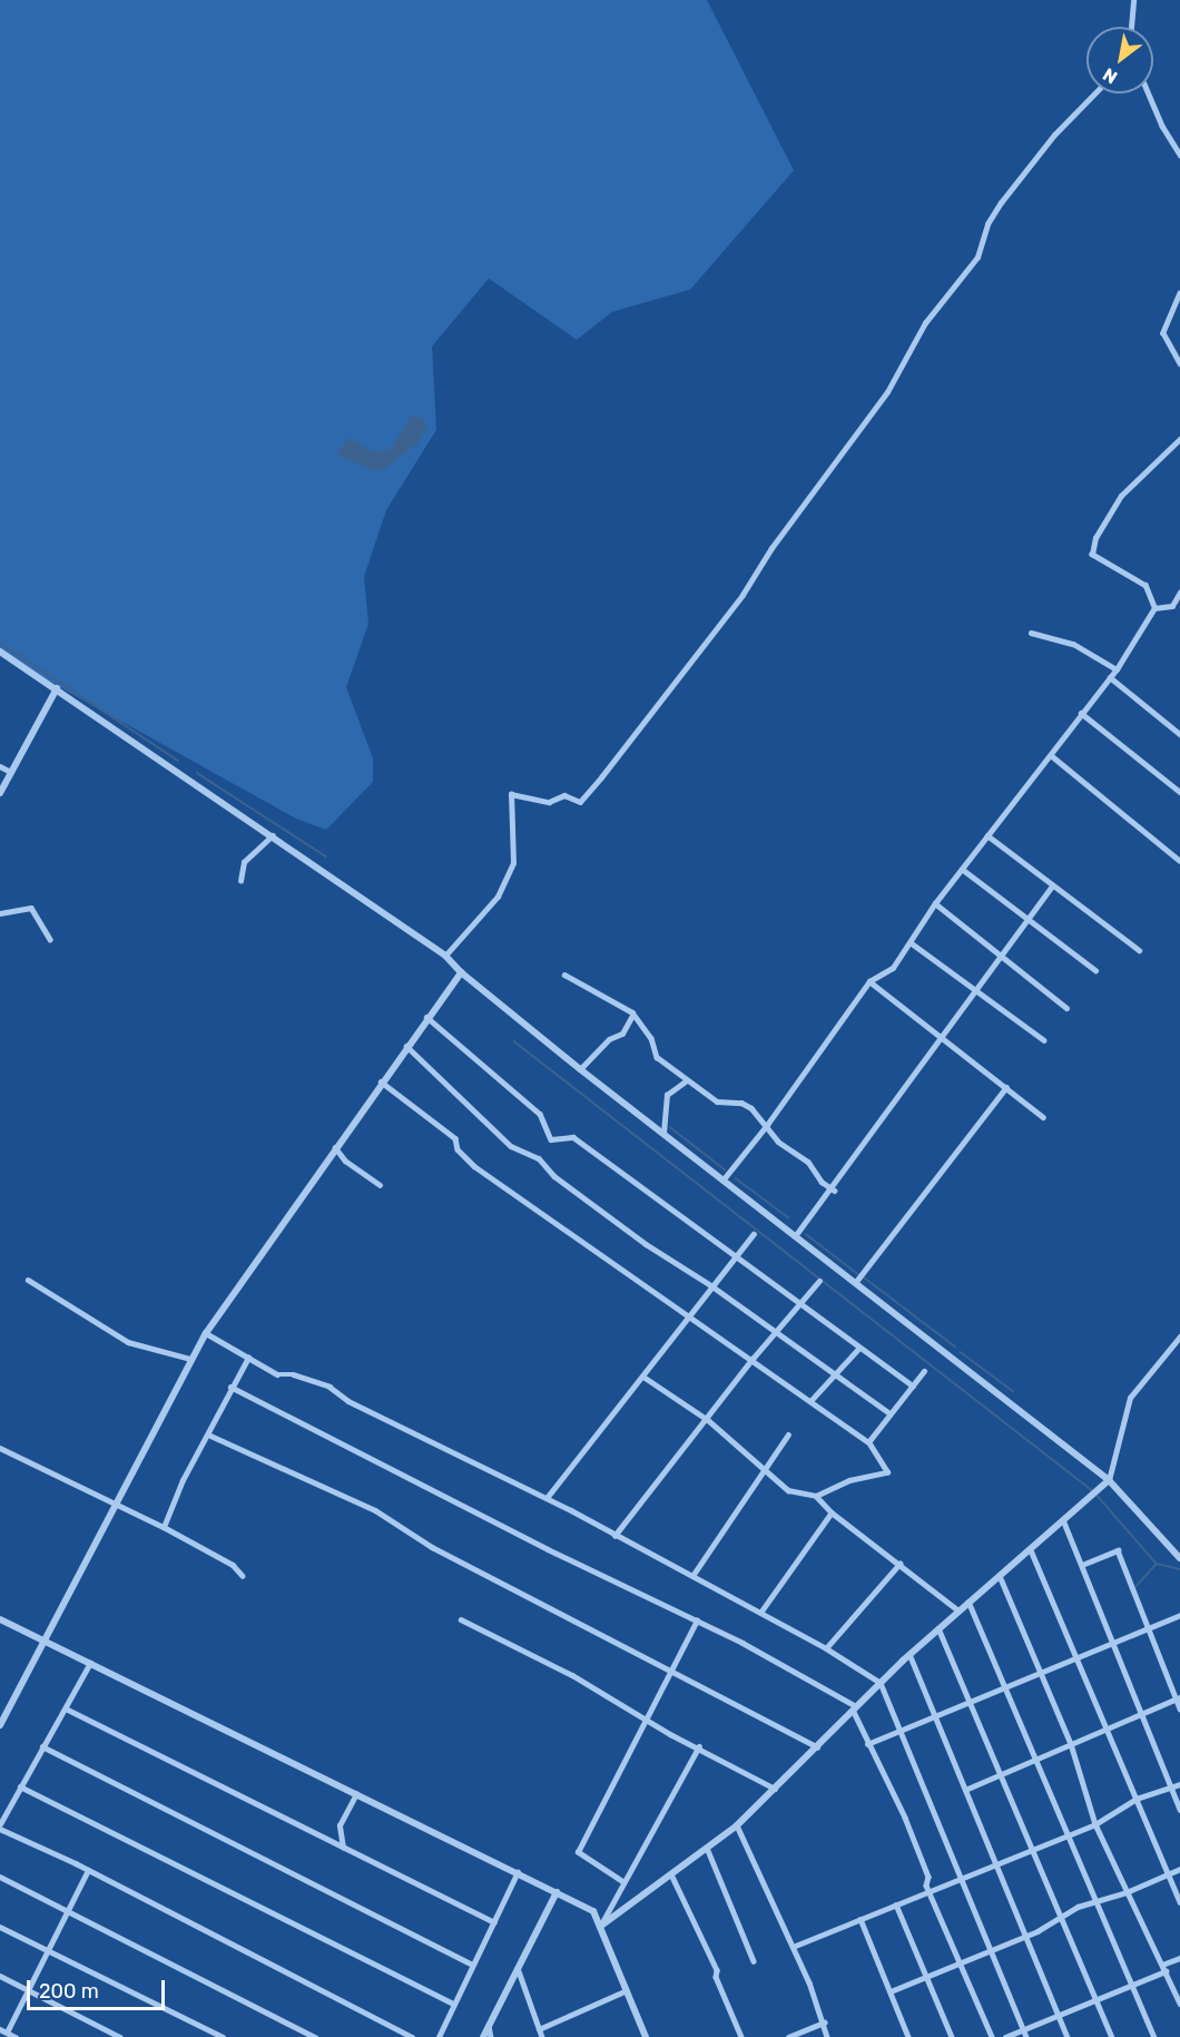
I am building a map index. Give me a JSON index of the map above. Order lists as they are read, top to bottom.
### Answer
{
  "scale_bar": "200 m",
  "north": "bottom left"
}
